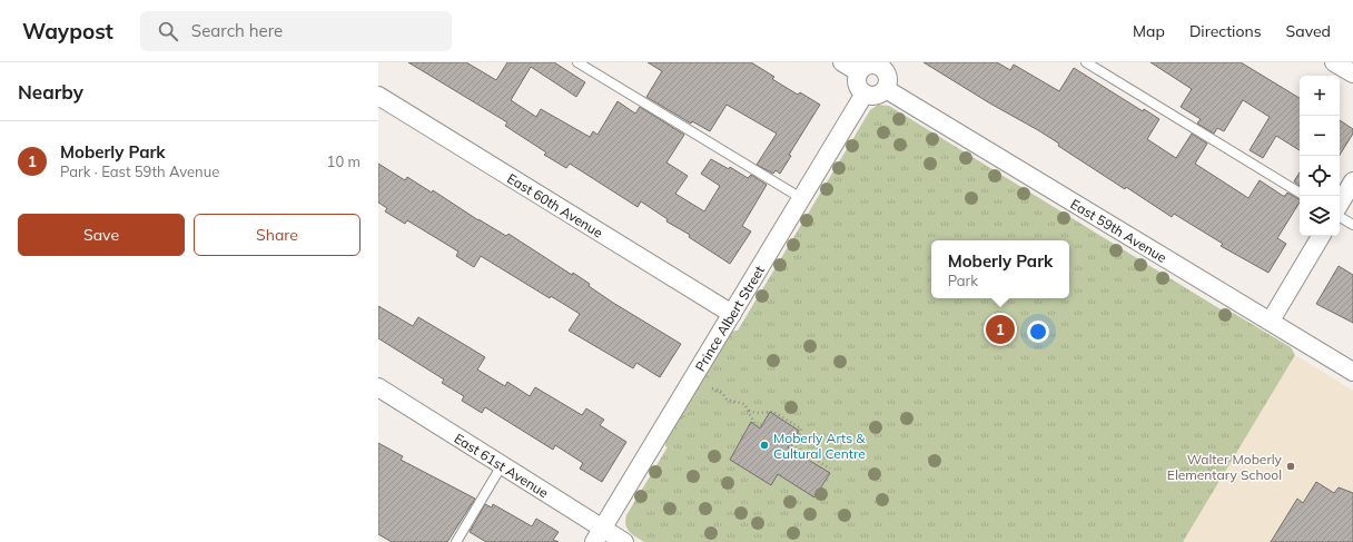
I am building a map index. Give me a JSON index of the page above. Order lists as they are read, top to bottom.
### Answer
{
  "streets": {
    "street": [
      "East 60th Avenue",
      "East 59th Avenue",
      "Prince Albert Street",
      "East 61st Avenue"
    ]
  },
  "crossings": [
    ["East 60th Avenue", "Prince Albert Street"],
    ["East 59th Avenue", "Prince Albert Street"],
    ["Prince Albert Street", "East 61st Avenue"]
  ],
  "places": ["Moberly Arts & Cultural Centre", "Walter Moberly Elementary School"],
  "page": {
    "header": "Waypost",
    "search": "Search here",
    "nav": ["Map", "Directions", "Saved"],
    "heading": "Nearby",
    "map_buttons": ["+", "−"],
    "list": [
      {
        "mark": "1",
        "name": "Moberly Park",
        "note": "Park · East 59th Avenue",
        "value": "10 m"
      }
    ],
    "buttons": ["Save", "Share"],
    "popup": ["Moberly Park", "Park"],
    "pins": "1"
  }
}
